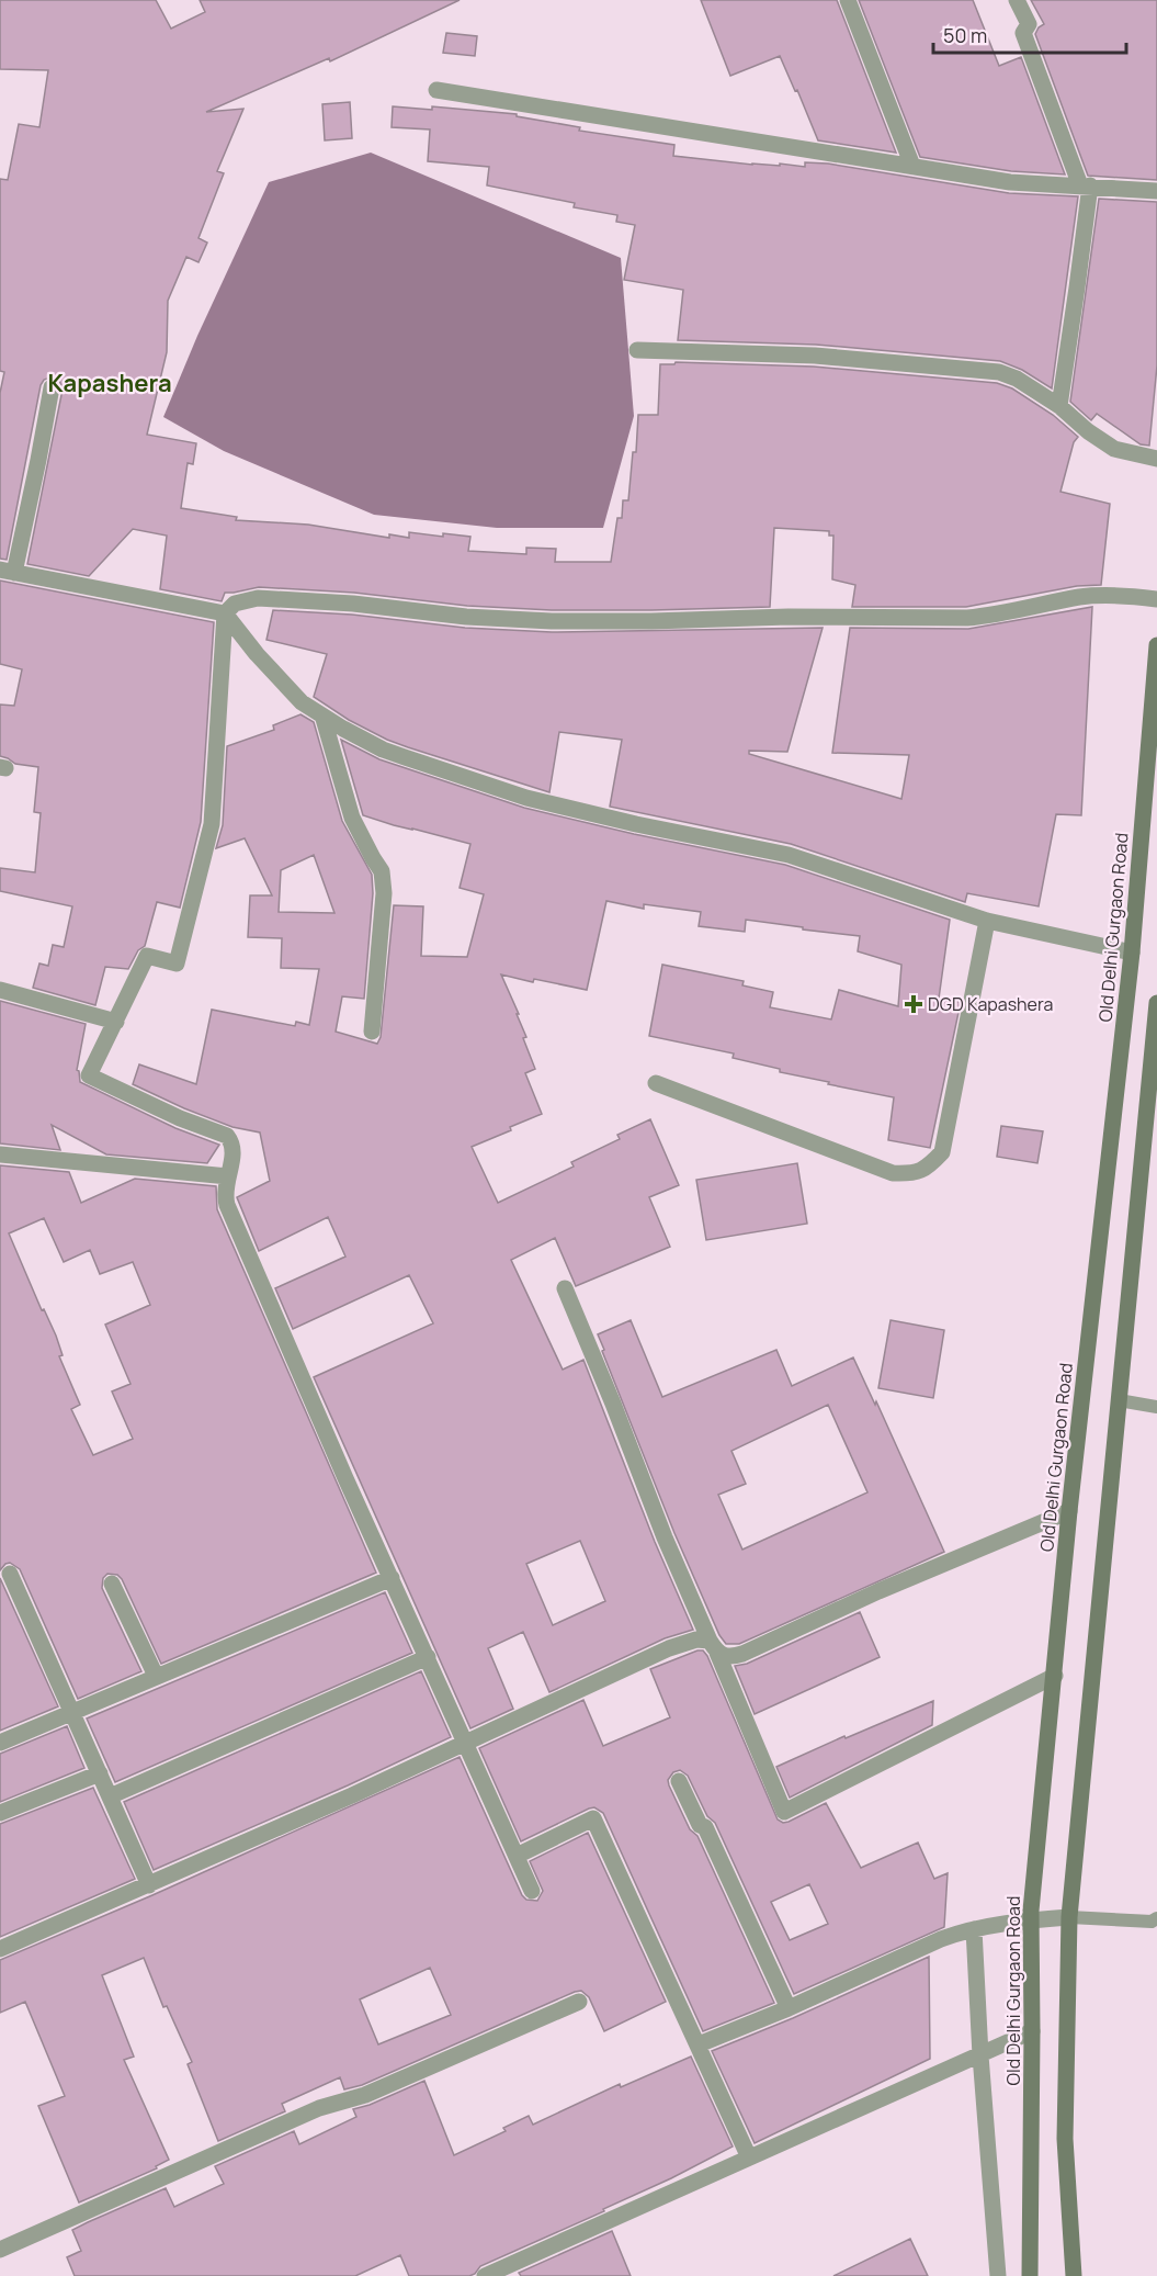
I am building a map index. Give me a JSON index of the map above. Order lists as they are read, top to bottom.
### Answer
{
  "streets": {
    "main road": ["Old Delhi Gurgaon Road"]
  },
  "districts": ["Kapashera"],
  "places": {
    "health": ["DGD Kapashera"]
  },
  "scale_bar": "50 m"
}
